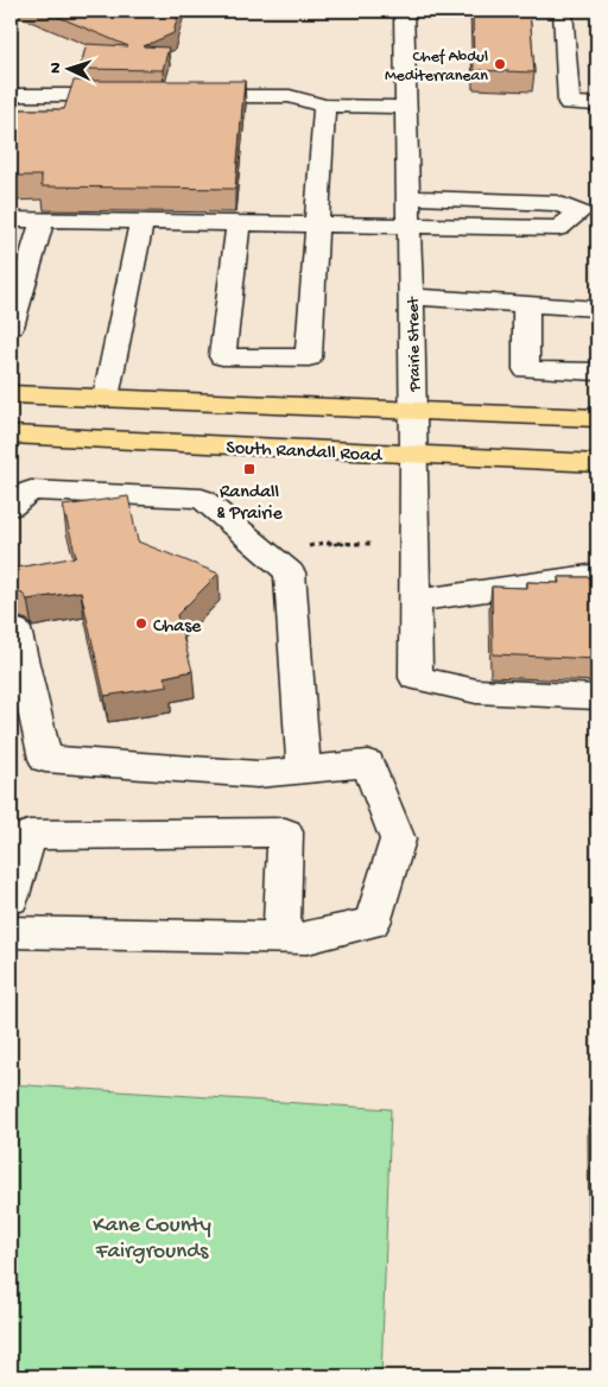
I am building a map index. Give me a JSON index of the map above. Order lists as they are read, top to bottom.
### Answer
{
  "streets": {
    "main road": ["South Randall Road"],
    "street": ["Prairie Street"]
  },
  "crossings": [
    ["Prairie Street", "South Randall Road"]
  ],
  "parks": ["Kane County Fairgrounds"],
  "places": {
    "other": ["Chef Abdul Mediterranean", "Chase"],
    "transit": ["Randall & Prairie"]
  },
  "north": "left"
}
